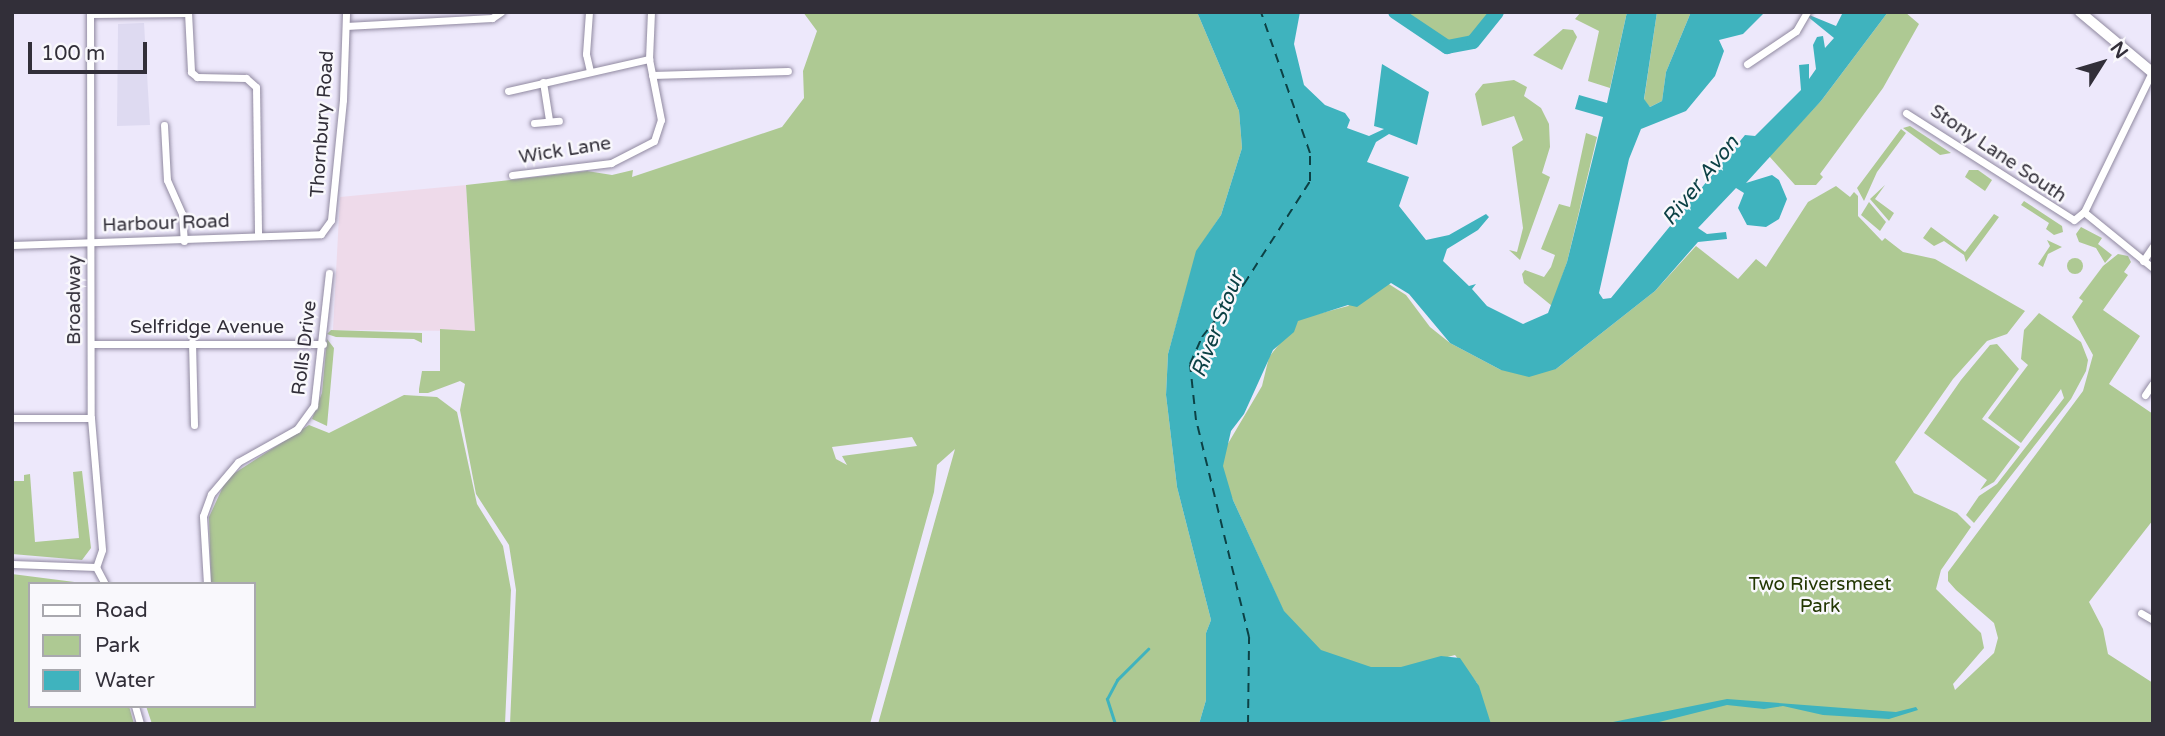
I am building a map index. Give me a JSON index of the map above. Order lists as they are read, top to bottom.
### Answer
{
  "streets": {
    "street": [
      "Thornbury Road",
      "Wick Lane",
      "Stony Lane South",
      "Harbour Road",
      "Broadway",
      "Selfridge Avenue",
      "Rolls Drive"
    ]
  },
  "crossings": [
    ["Thornbury Road", "Harbour Road"],
    ["Harbour Road", "Broadway"],
    ["Broadway", "Selfridge Avenue"],
    ["Selfridge Avenue", "Rolls Drive"]
  ],
  "water": ["River Avon", "River Stour"],
  "parks": ["Two Riversmeet Park"],
  "legend": ["Road", "Park", "Water"],
  "scale_bar": "100 m",
  "north": "top right"
}
